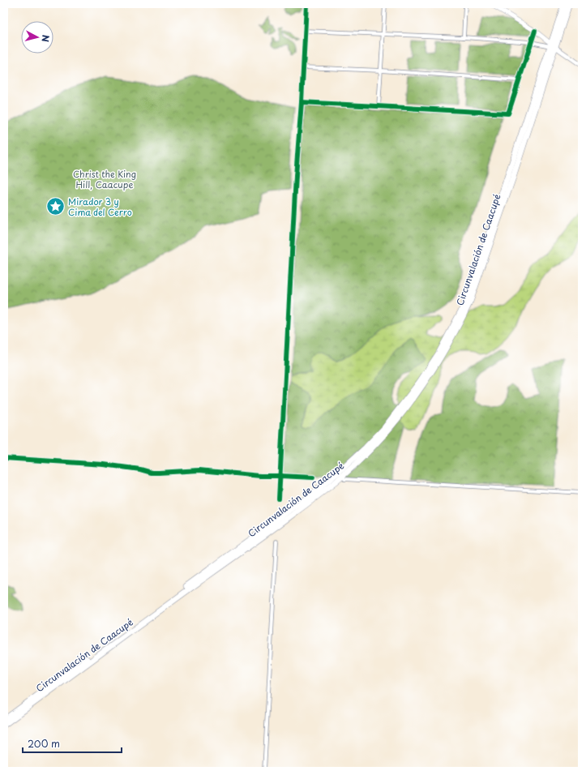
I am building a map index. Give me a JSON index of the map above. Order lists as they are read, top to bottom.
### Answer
{
  "streets": {
    "highway": ["Circunvalación de Caacupé"]
  },
  "parks": ["Christ the King Hill, Caacupe"],
  "places": {
    "place": ["Mirador 3 y Cima del Cerro"]
  },
  "scale_bar": "200 m",
  "north": "right"
}
